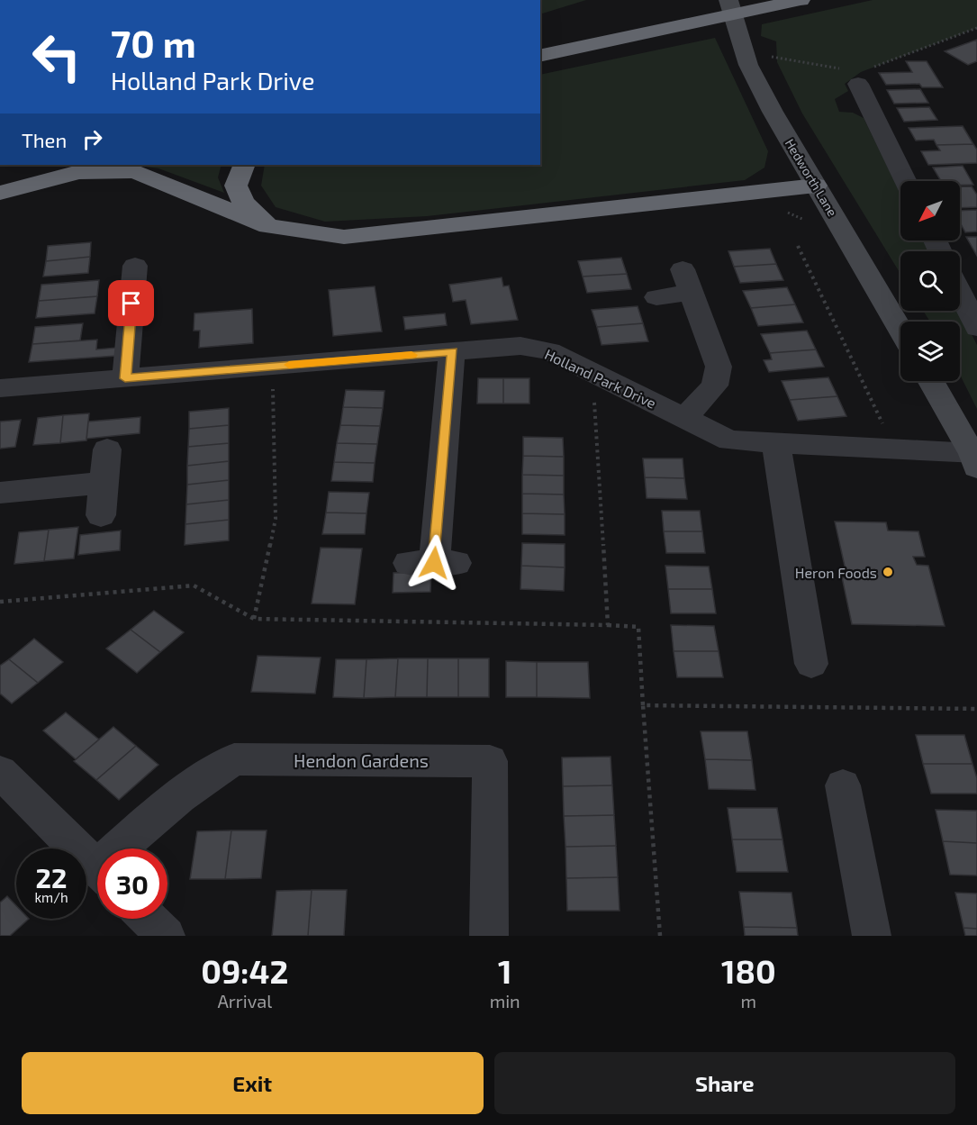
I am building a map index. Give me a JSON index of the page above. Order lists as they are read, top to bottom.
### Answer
{
  "streets": {
    "street": ["Hedworth Lane", "Holland Park Drive", "Hendon Gardens"]
  },
  "places": ["Heron Foods"],
  "north": "bottom left",
  "page": {
    "turn": ["70 m", "Holland Park Drive"],
    "then": "Then",
    "speed": "22 km/h",
    "limit": "30",
    "eta": [
      "09:42",
      "Arrival",
      "1",
      "min",
      "180",
      "m"
    ],
    "buttons": ["Exit", "Share"]
  }
}
